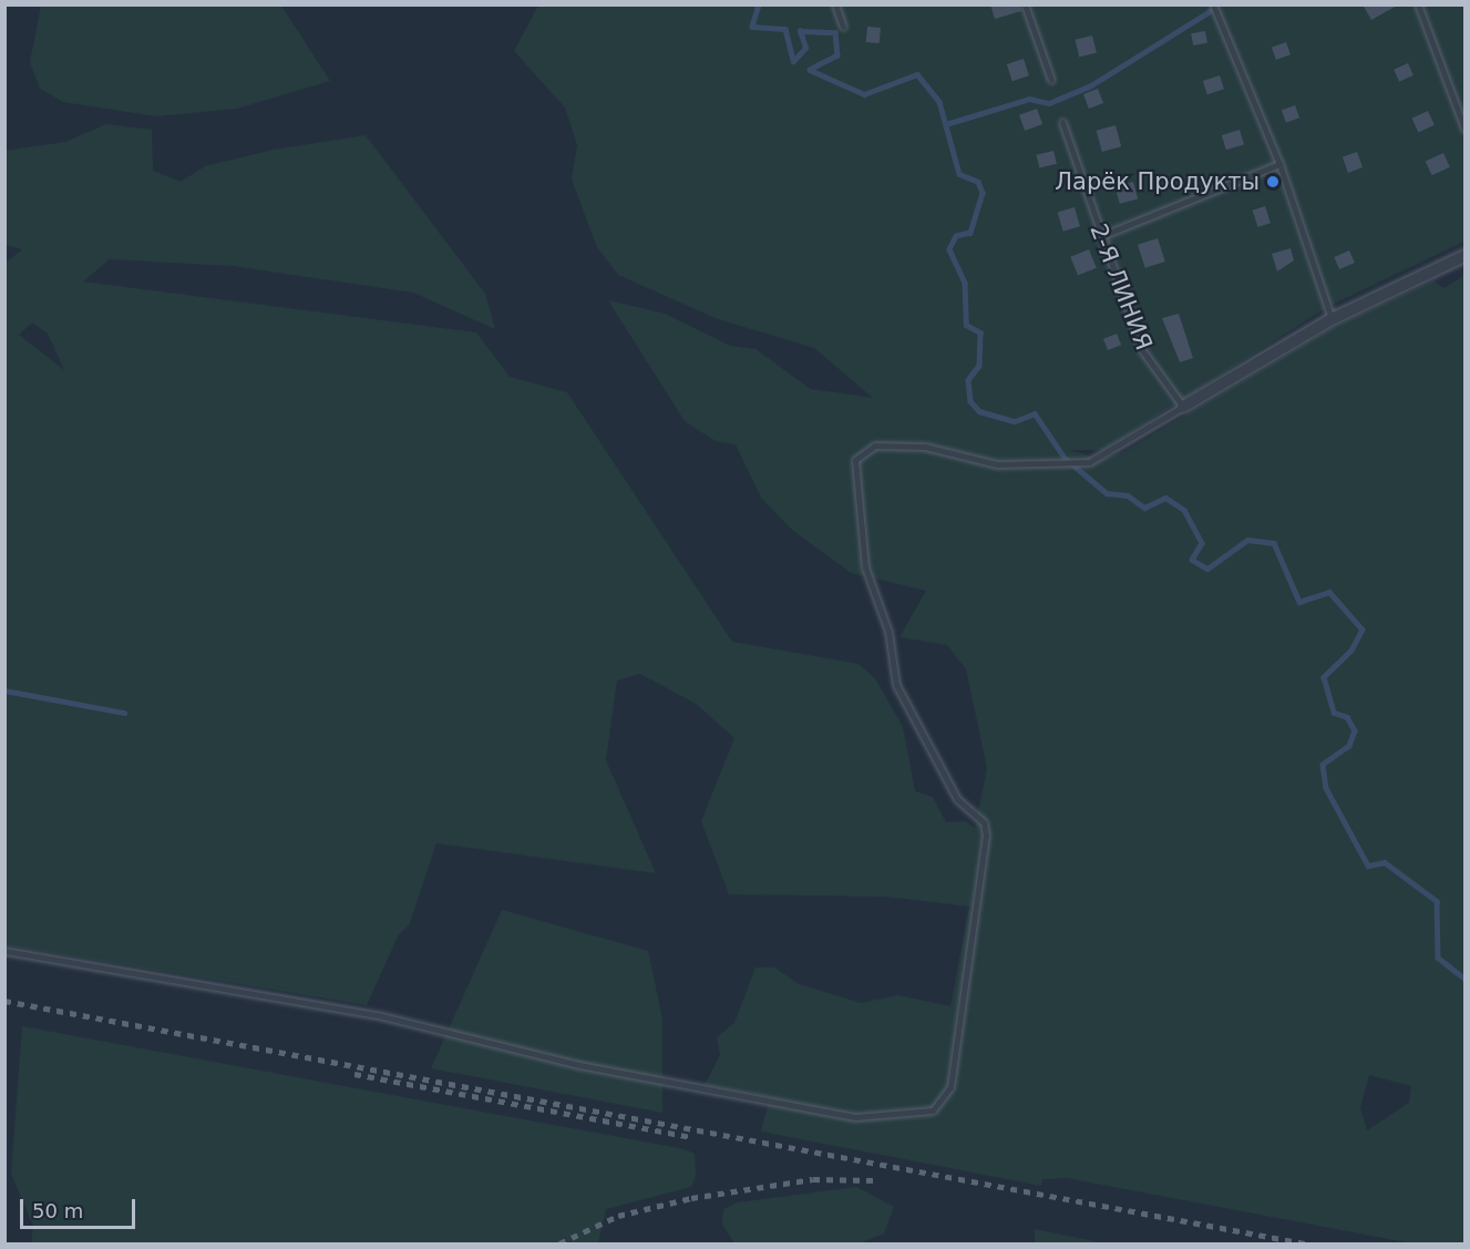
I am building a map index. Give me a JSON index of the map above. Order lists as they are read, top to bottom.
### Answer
{
  "streets": {
    "lane": ["2-Я ЛИНИЯ"]
  },
  "places": ["Ларёк Продукты"],
  "scale_bar": "50 m"
}
